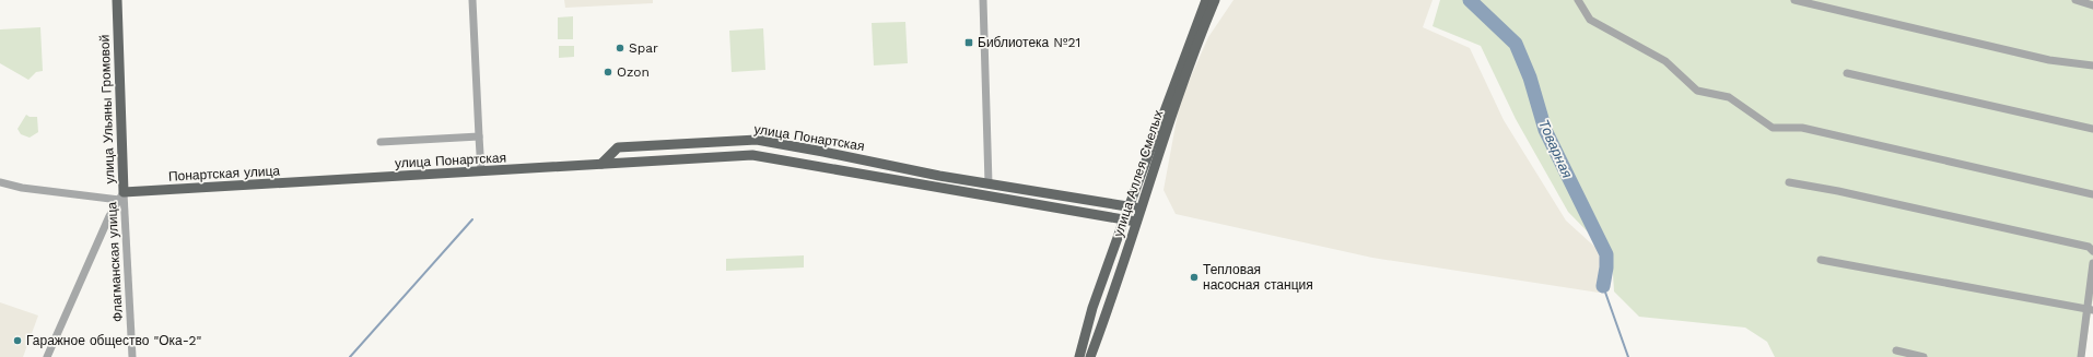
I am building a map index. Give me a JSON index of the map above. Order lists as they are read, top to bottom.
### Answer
{
  "streets": {
    "main road": [
      "улица Ульяны Громовой",
      "улица Понартская",
      "Понартская улица",
      "улица Аллея Смелых"
    ],
    "street": ["Флагманская улица"]
  },
  "crossings": [
    ["улица Ульяны Громовой", "Понартская улица"],
    ["улица Ульяны Громовой", "Флагманская улица"],
    ["улица Понартская", "Понартская улица"],
    ["улица Понартская", "улица Аллея Смелых"],
    ["Понартская улица", "Флагманская улица"]
  ],
  "water": ["Товарная"],
  "places": {
    "transit": ["Библиотека №21"],
    "other": [
      "Spar",
      "Ozon",
      "Тепловая насосная станция",
      "Гаражное общество \"Ока-2\""
    ]
  }
}
